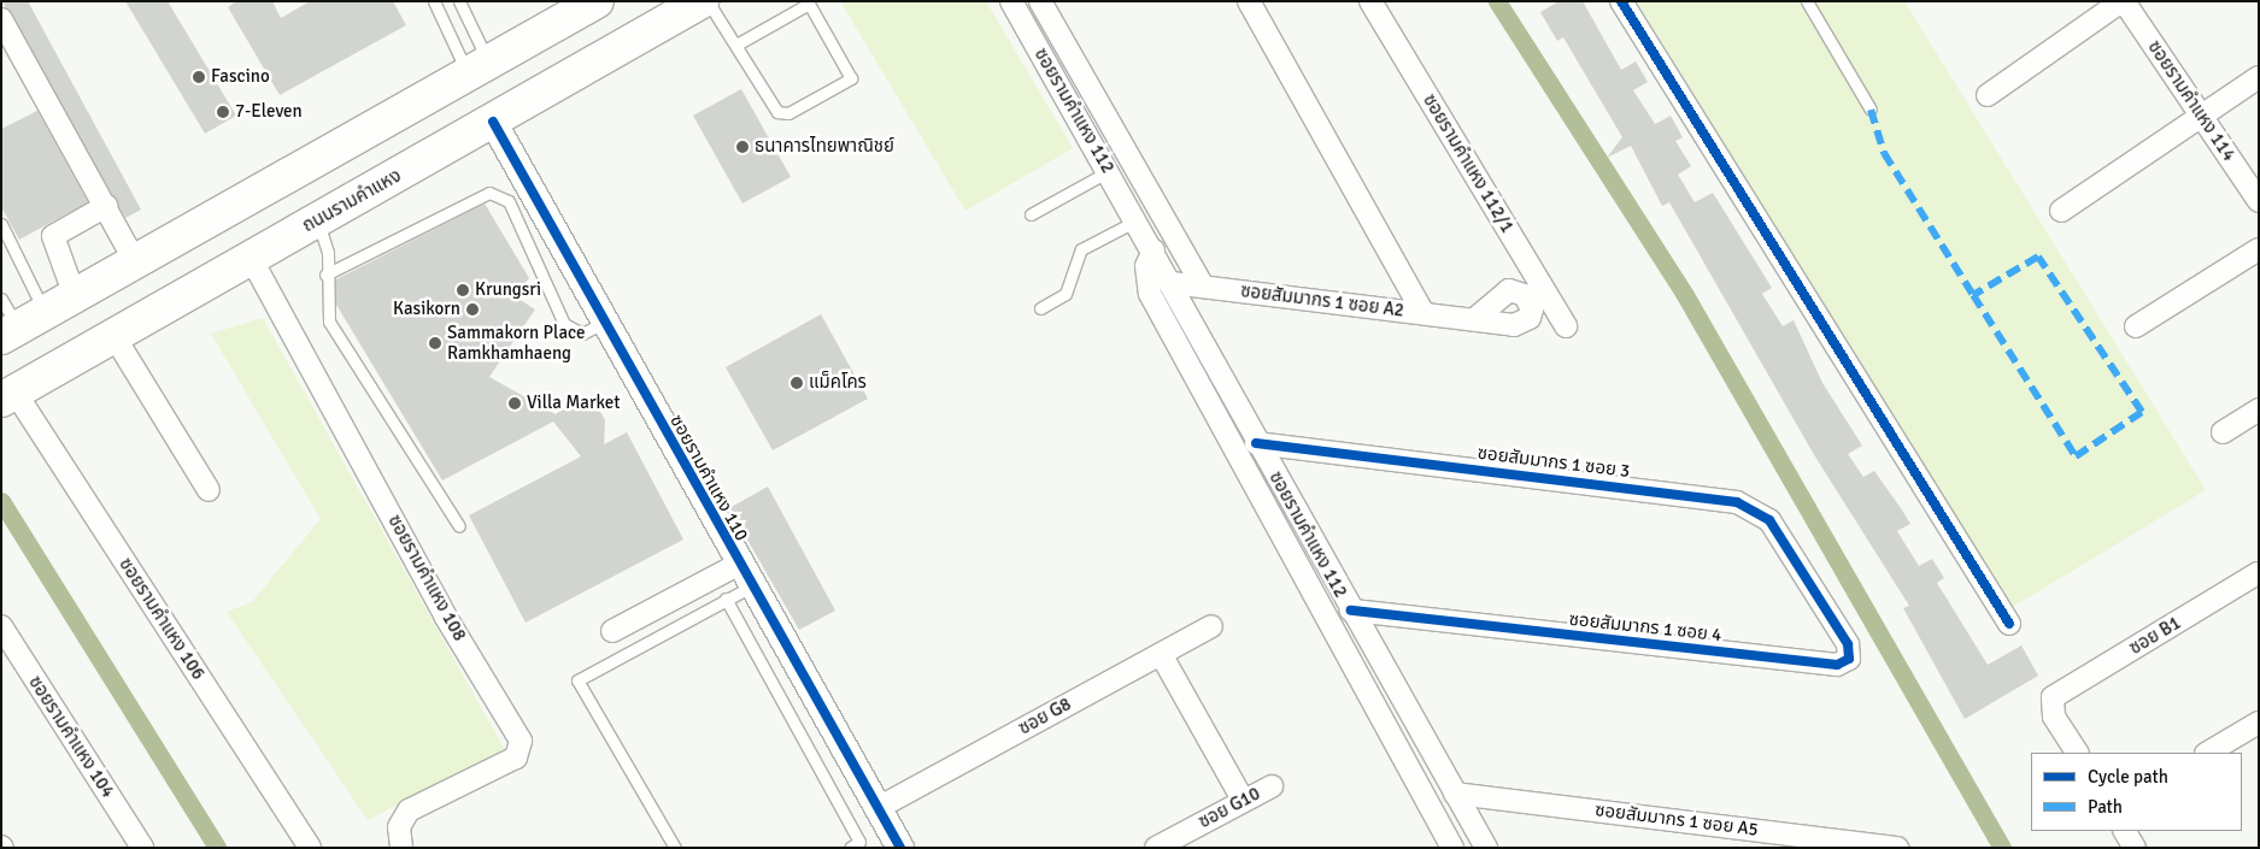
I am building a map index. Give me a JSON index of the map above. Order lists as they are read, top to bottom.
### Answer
{
  "streets": {
    "main road": ["ถนนรามคำแหง"],
    "street": [
      "ซอยรามคำแหง 114",
      "ซอยรามคำแหง 112",
      "ซอยรามคำแหง 112/1",
      "ซอยสัมมากร 1 ซอย A2",
      "ซอยสัมมากร 1 ซอย 3",
      "ซอยรามคำแหง 110",
      "ซอยรามคำแหง 108",
      "ซอยรามคําแหง 106",
      "ซอยสัมมากร 1 ซอย 4",
      "ซอย B1",
      "ซอย G8",
      "ซอยรามคําแหง 104",
      "ซอย G10",
      "ซอยสัมมากร 1 ซอย A5"
    ]
  },
  "crossings": [
    ["ซอยรามคำแหง 112", "ซอยสัมมากร 1 ซอย A2"],
    ["ซอยรามคำแหง 112", "ซอยสัมมากร 1 ซอย 3"],
    ["ซอยรามคำแหง 112", "ซอยสัมมากร 1 ซอย 4"],
    ["ซอยรามคำแหง 112", "ซอยสัมมากร 1 ซอย A5"],
    ["ถนนรามคำแหง", "ซอยรามคำแหง 110"],
    ["ถนนรามคำแหง", "ซอยรามคำแหง 108"],
    ["ถนนรามคำแหง", "ซอยรามคําแหง 106"],
    ["ซอยสัมมากร 1 ซอย 3", "ซอยสัมมากร 1 ซอย 4"],
    ["ซอยรามคำแหง 110", "ซอย G8"]
  ],
  "places": [
    "Fascino",
    "7-Eleven",
    "ธนาคารไทยพาณิชย์",
    "Krungsri",
    "Kasikorn",
    "Sammakorn Place Ramkhamhaeng",
    "แม็คโคร",
    "Villa Market"
  ],
  "legend": ["Cycle path", "Path"]
}
